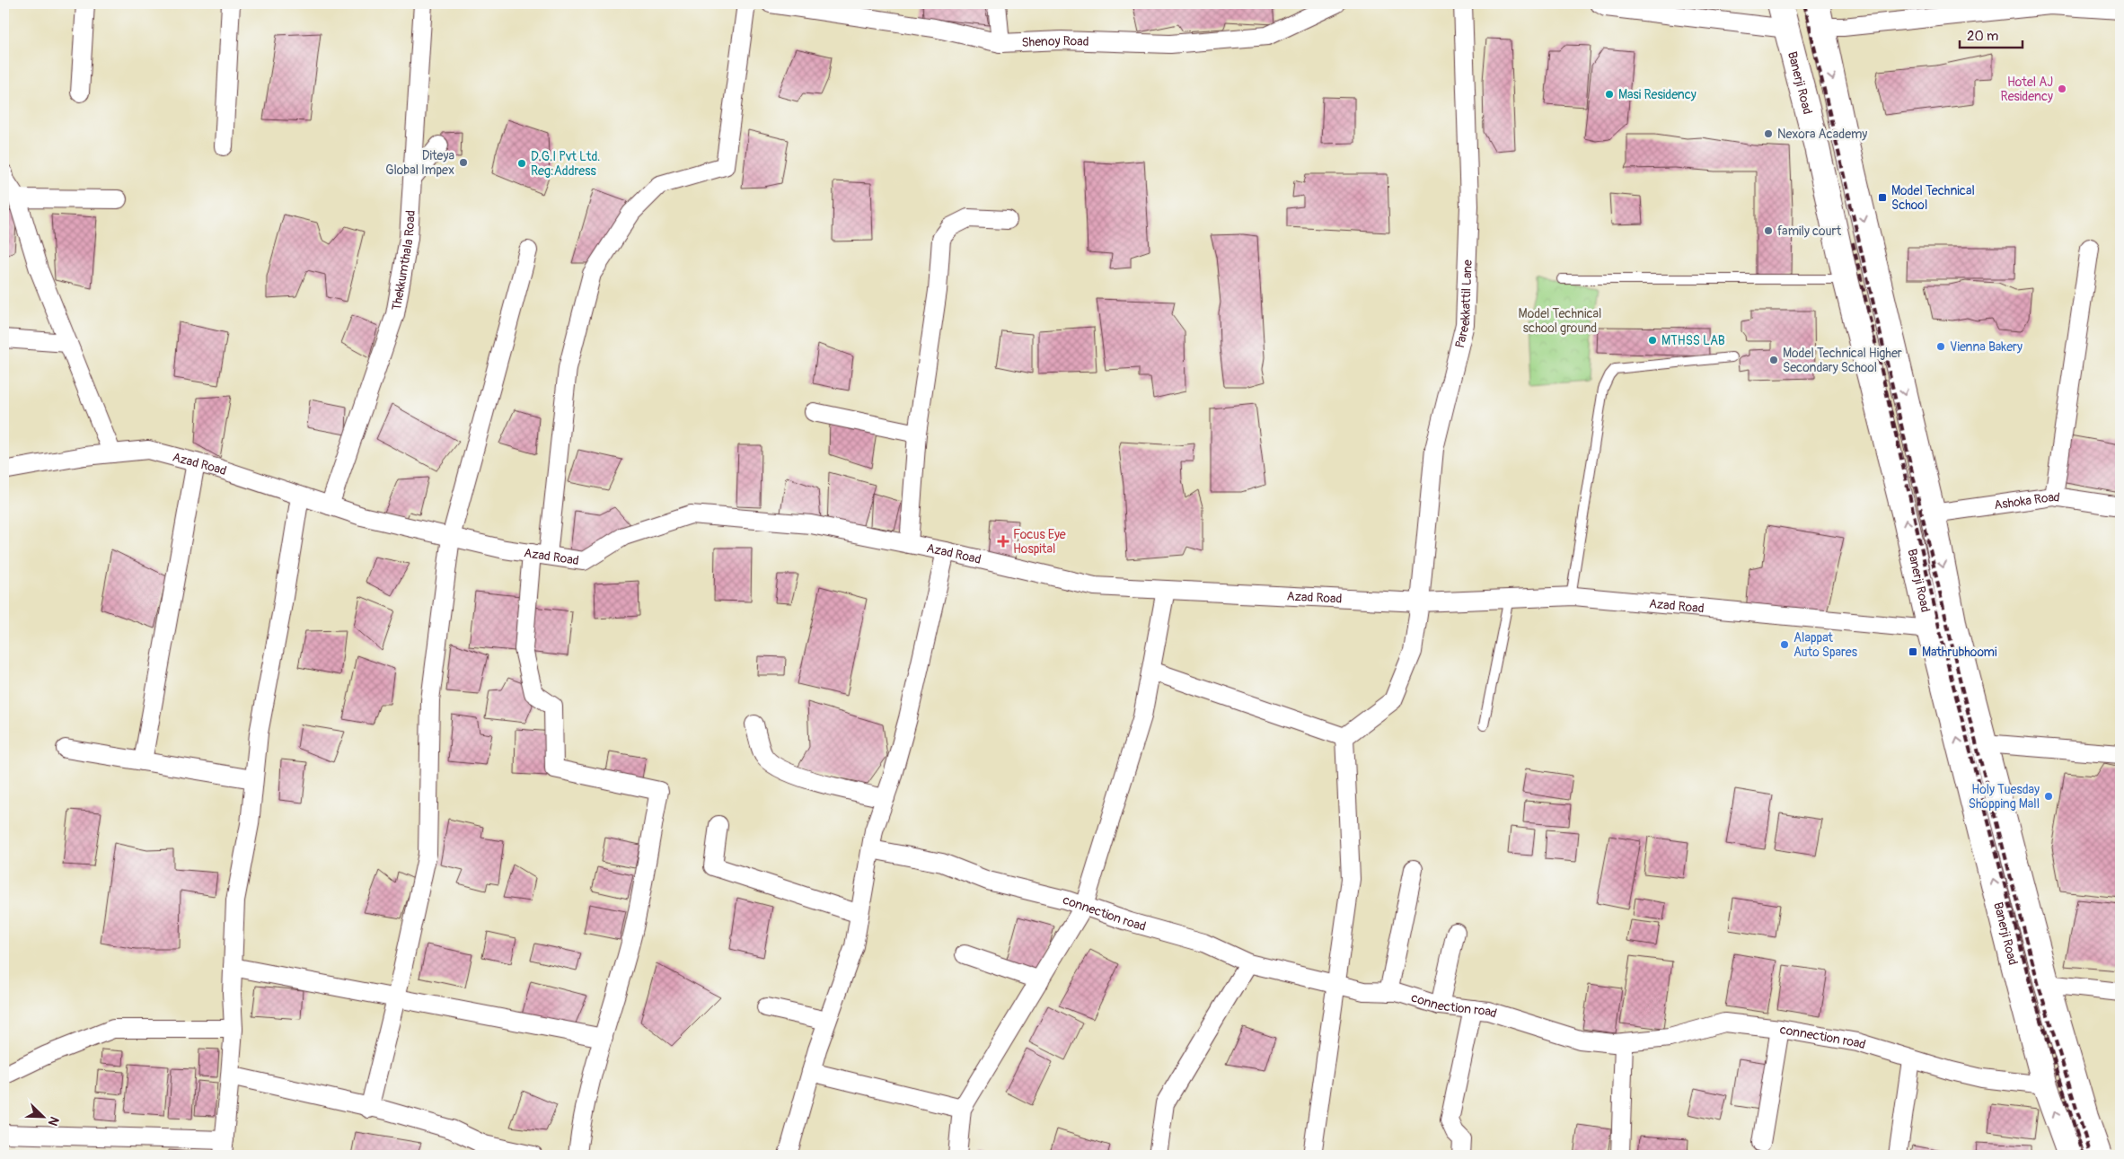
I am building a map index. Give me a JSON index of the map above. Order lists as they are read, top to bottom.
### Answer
{
  "streets": {
    "main road": ["Banerji Road"],
    "street": [
      "Shenoy Road",
      "Thekkumthala Road",
      "Pareekkattil Lane",
      "Azad Road",
      "Ashoka Road",
      "connection road"
    ]
  },
  "crossings": [
    ["Banerji Road", "Azad Road"],
    ["Banerji Road", "Ashoka Road"],
    ["Banerji Road", "connection road"],
    ["Thekkumthala Road", "Azad Road"],
    ["Pareekkattil Lane", "Azad Road"]
  ],
  "parks": ["Model Technical school ground"],
  "places": {
    "other": [
      "Hotel AJ Residency",
      "Masi Residency",
      "Nexora Academy",
      "Diteya Global Impex",
      "D.G.I Pvt Ltd. Reg:Address",
      "family court",
      "MTHSS LAB",
      "Vienna Bakery",
      "Model Technical Higher Secondary School",
      "Alappat Auto Spares",
      "Holy Tuesday Shopping Mall"
    ],
    "transit": ["Model Technical School", "Mathrubhoomi"],
    "health": ["Focus Eye Hospital"]
  },
  "scale_bar": "20 m",
  "north": "bottom right"
}
